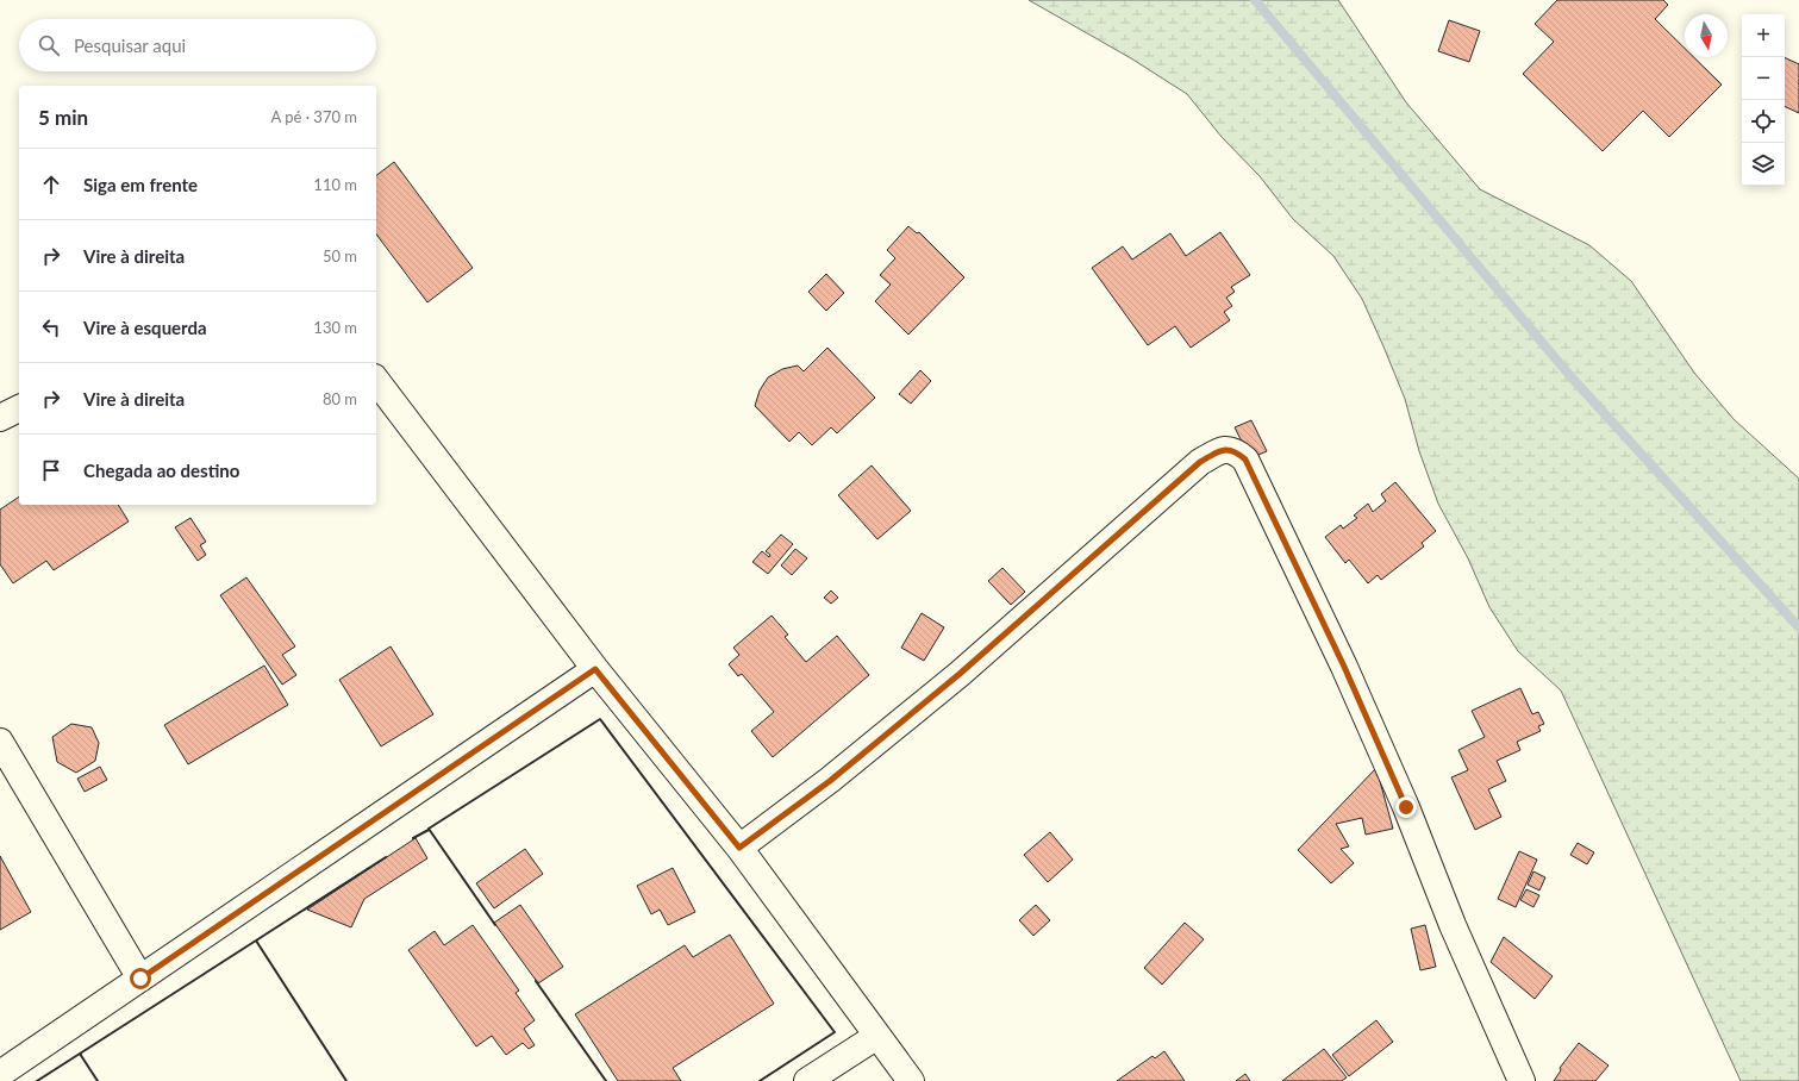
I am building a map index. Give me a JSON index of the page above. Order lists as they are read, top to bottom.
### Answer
{
  "north": "bottom",
  "page": {
    "map_buttons": ["+", "−"],
    "search": "Pesquisar aqui",
    "heading": ["5 min", "A pé · 370 m"],
    "list": [
      ["Siga em frente", "110 m"],
      ["Vire à direita", "50 m"],
      ["Vire à esquerda", "130 m"],
      ["Vire à direita", "80 m"],
      "Chegada ao destino"
    ]
  }
}
